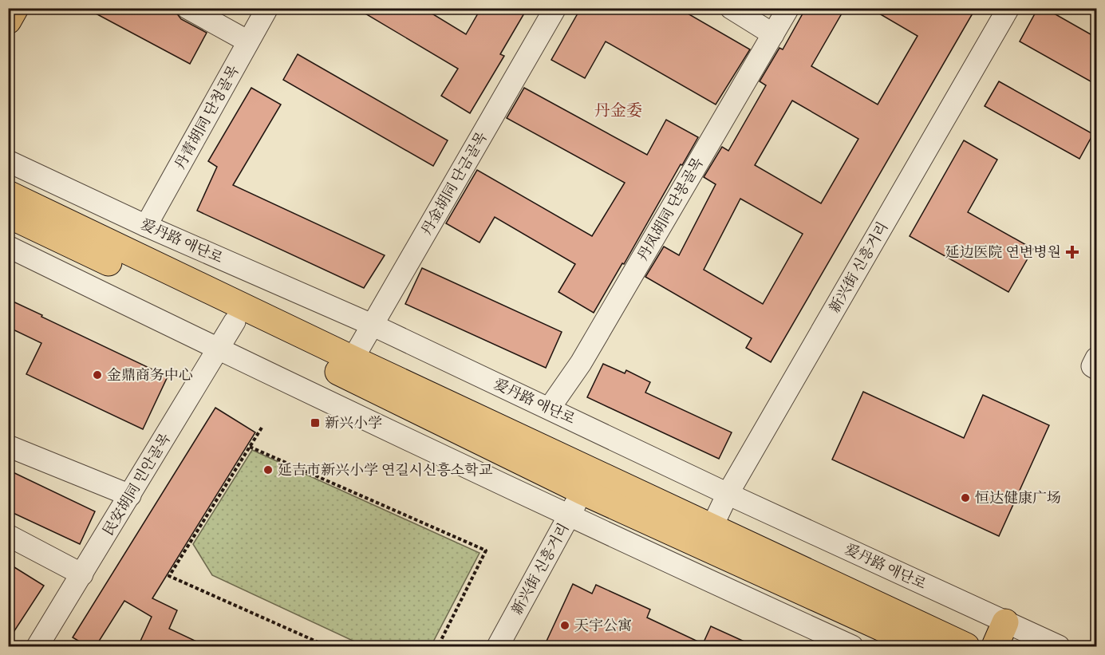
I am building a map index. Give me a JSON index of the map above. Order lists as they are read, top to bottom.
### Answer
{
  "streets": {
    "street": [
      "丹青胡同 단청골목",
      "丹金胡同 단금골목",
      "丹凤胡同 단봉골목",
      "爱丹路 애단로",
      "新兴街 신흥거리",
      "民安胡同 민안골목"
    ]
  },
  "crossings": [
    ["丹青胡同 단청골목", "爱丹路 애단로"],
    ["丹金胡同 단금골목", "爱丹路 애단로"],
    ["丹凤胡同 단봉골목", "爱丹路 애단로"],
    ["爱丹路 애단로", "新兴街 신흥거리"]
  ],
  "districts": ["丹金委"],
  "places": {
    "health": ["延边医院 연변병원"],
    "other": [
      "金鼎商务中心",
      "延吉市新兴小学 연길시신흥소학교",
      "恒达健康广场",
      "天宇公寓"
    ],
    "transit": ["新兴小学"]
  }
}
